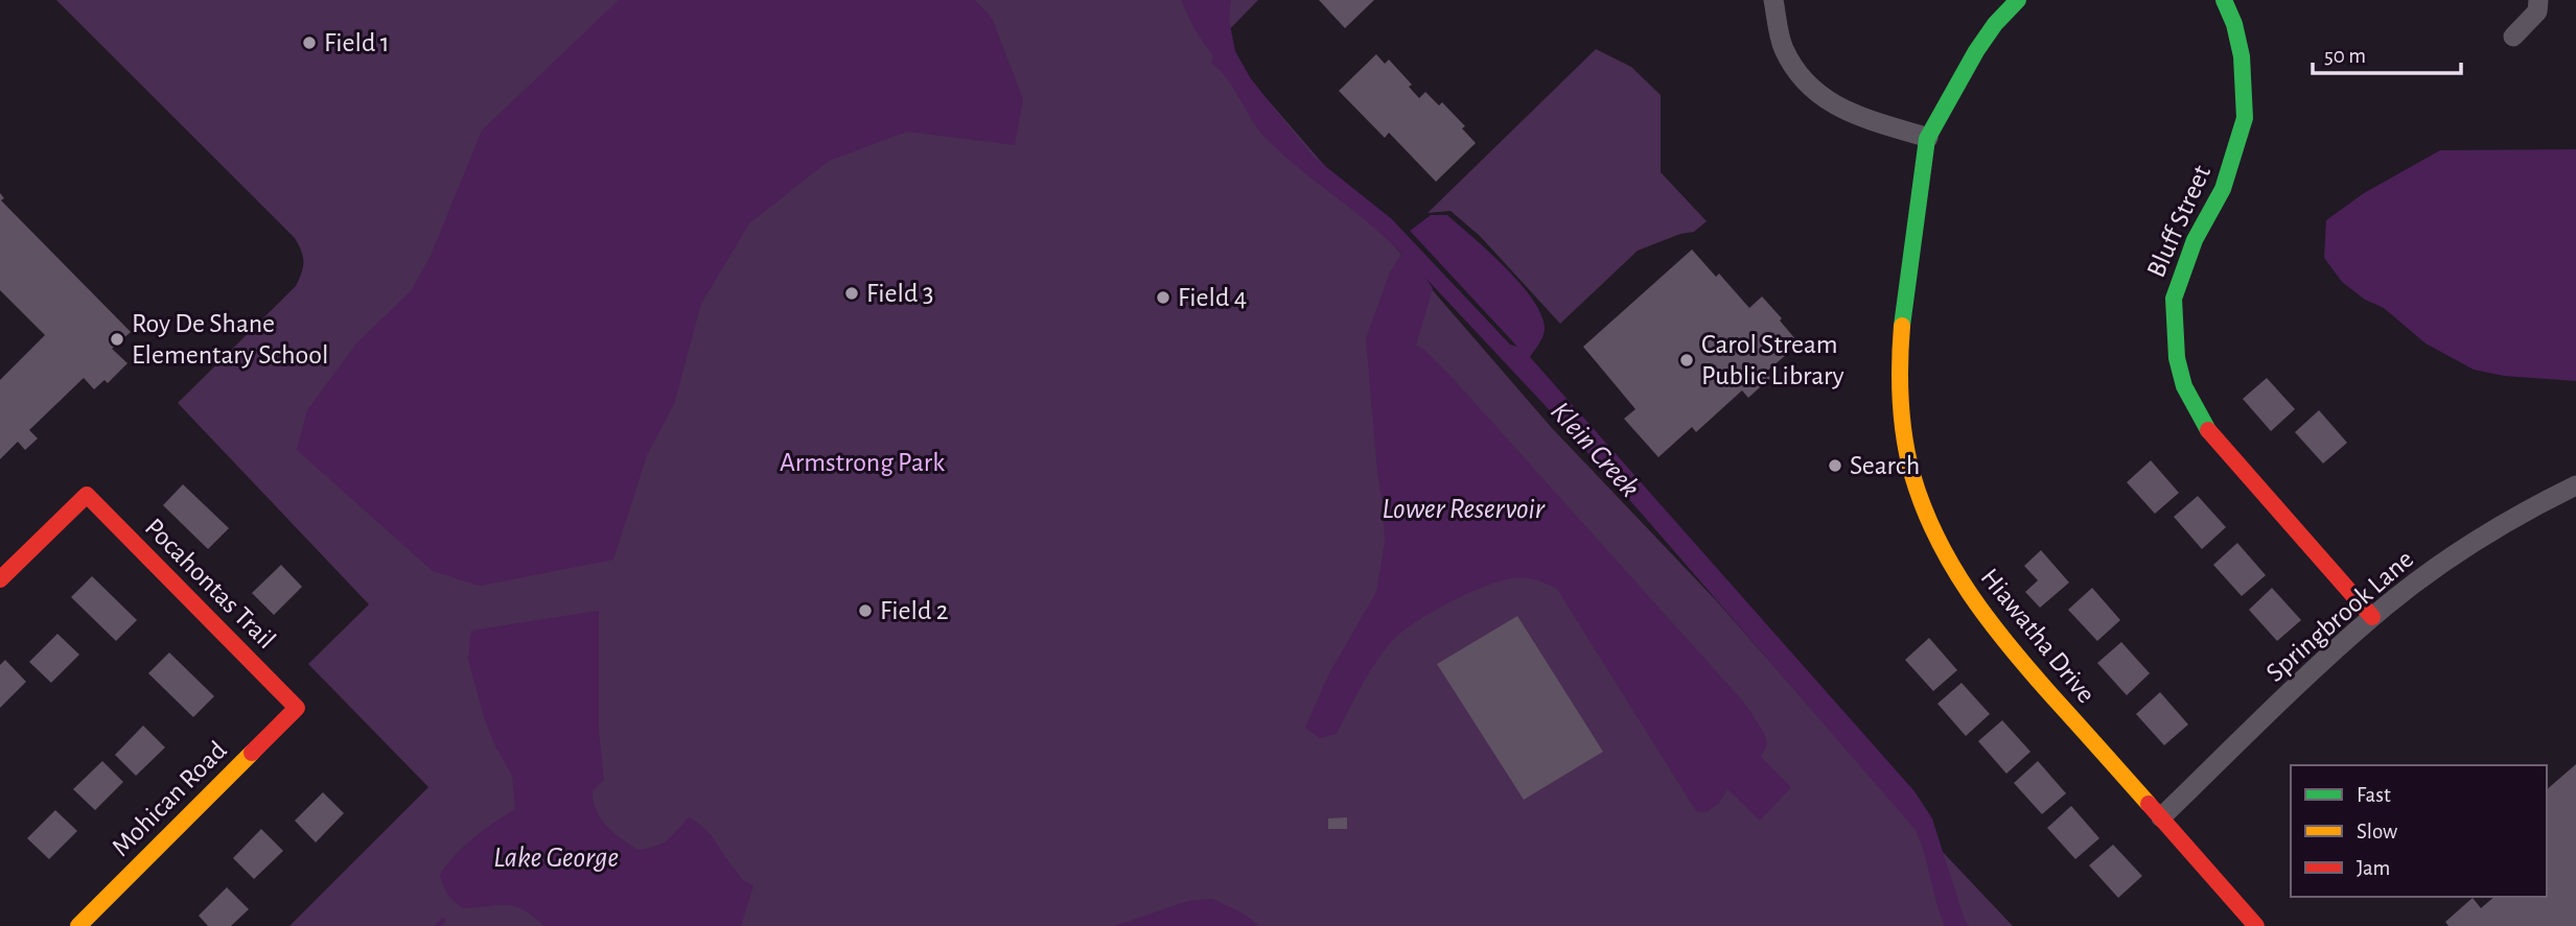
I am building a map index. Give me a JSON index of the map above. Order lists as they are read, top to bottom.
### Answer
{
  "streets": {
    "street": [
      "Bluff Street",
      "Pocahontas Trail",
      "Springbrook Lane",
      "Hiawatha Drive",
      "Mohican Road"
    ]
  },
  "crossings": [
    ["Bluff Street", "Springbrook Lane"],
    ["Pocahontas Trail", "Mohican Road"],
    ["Springbrook Lane", "Hiawatha Drive"]
  ],
  "water": ["Klein Creek", "Lower Reservoir", "Lake George"],
  "parks": ["Armstrong Park"],
  "places": [
    "Field 1",
    "Field 3",
    "Field 4",
    "Roy De Shane Elementary School",
    "Carol Stream Public Library",
    "Search",
    "Field 2"
  ],
  "legend": ["Fast", "Slow", "Jam"],
  "scale_bar": "50 m"
}
